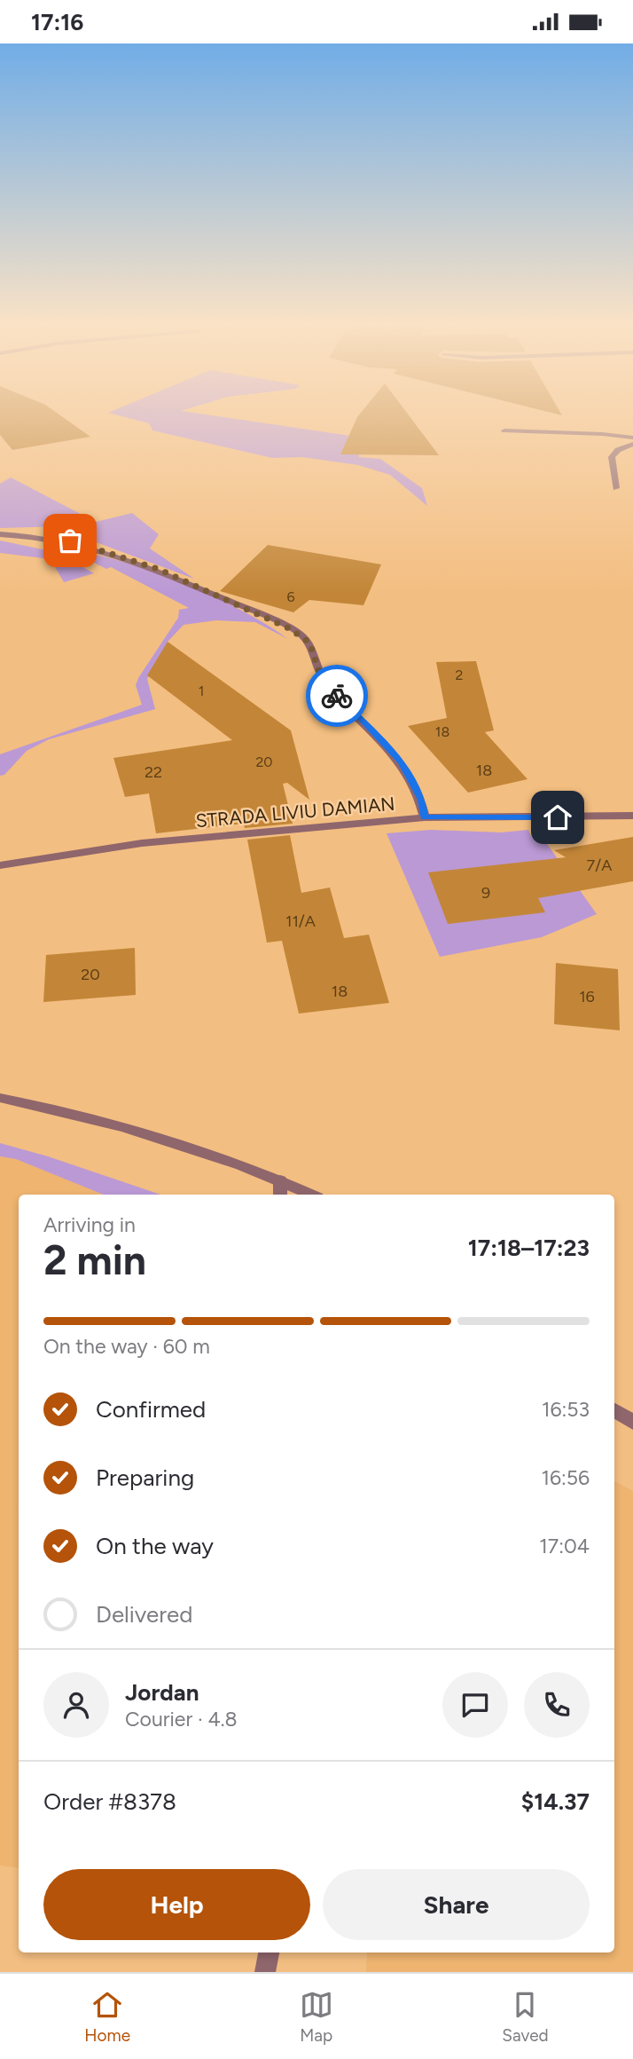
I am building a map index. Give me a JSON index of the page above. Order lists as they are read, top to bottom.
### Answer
{
  "streets": {
    "street": ["STRADA LIVIU DAMIAN"]
  },
  "house_numbers": [
    "6",
    "2",
    "1",
    "18",
    "20",
    "18",
    "22",
    "7/A",
    "9",
    "11/A",
    "20",
    "18",
    "16"
  ],
  "page": {
    "status": "17:16",
    "heading": ["2 min", "Arriving in", "17:18–17:23"],
    "panel": [
      "Jordan",
      "Courier · 4.8",
      "Order #8378",
      "$14.37"
    ],
    "bar": "On the way · 60 m",
    "list": [
      ["Confirmed", "16:53"],
      ["Preparing", "16:56"],
      ["On the way", "17:04"],
      "Delivered"
    ],
    "buttons": ["Help", "Share"],
    "tabs": ["Home", "Map", "Saved"]
  }
}
